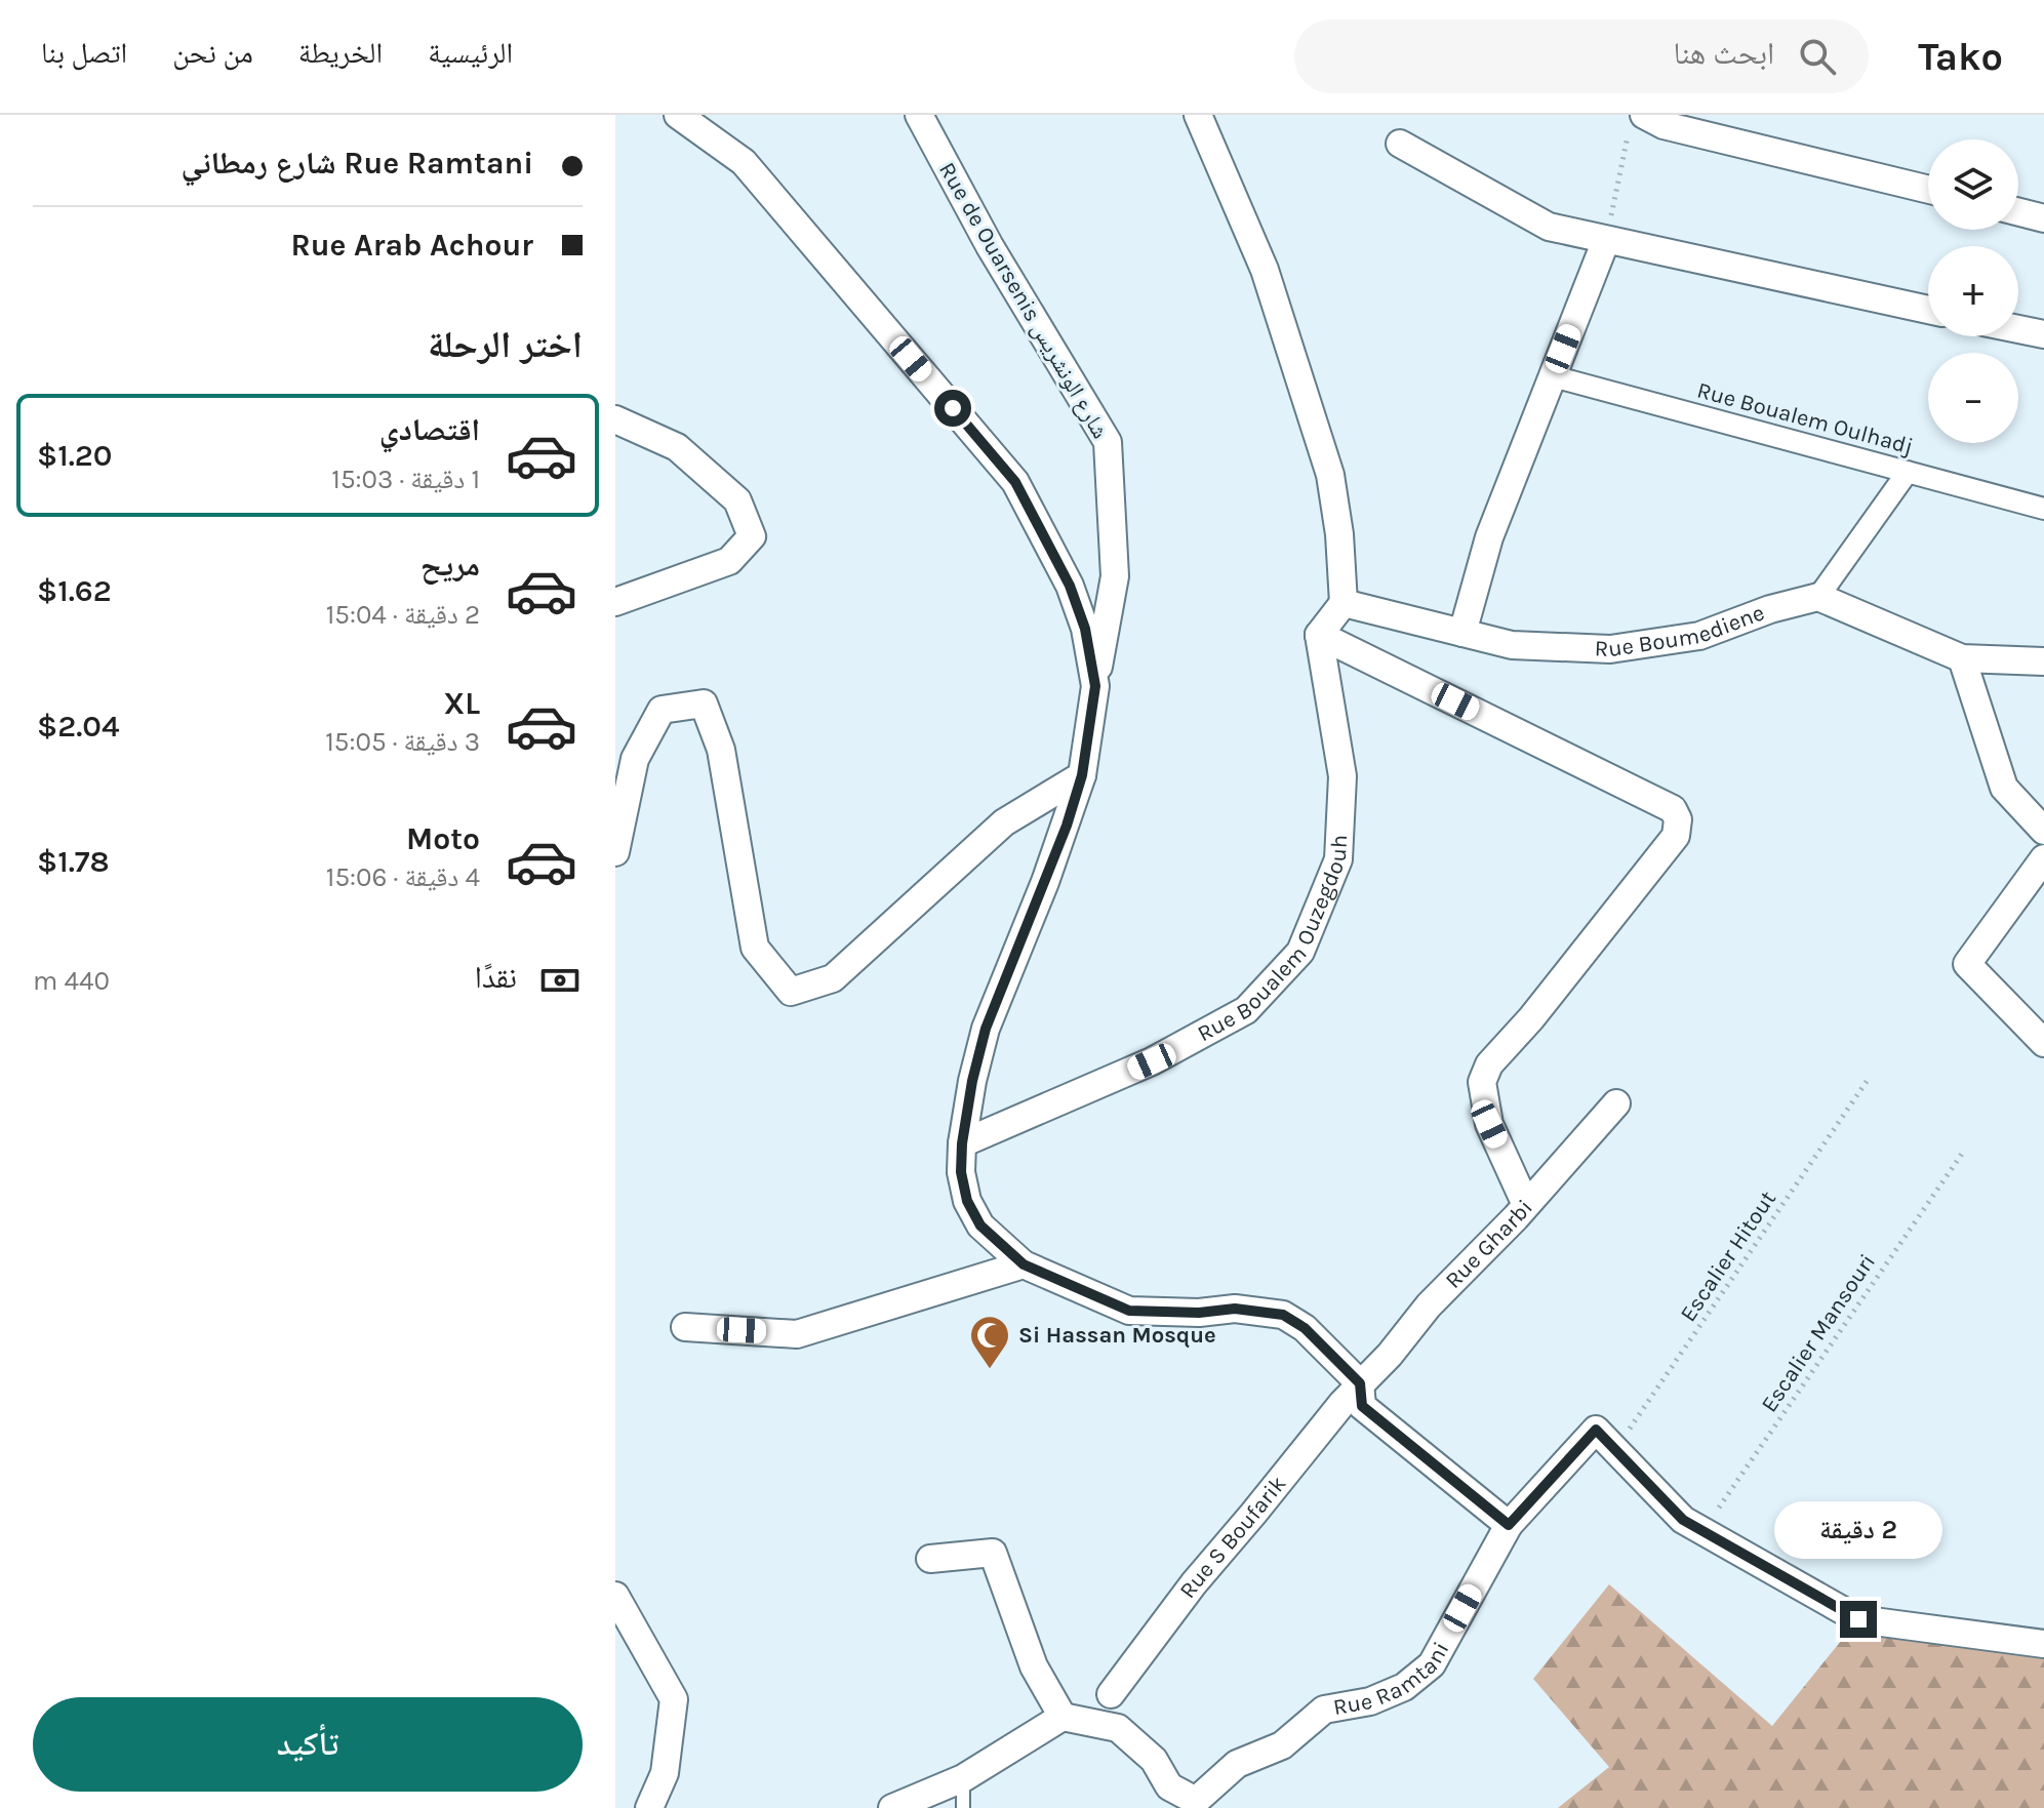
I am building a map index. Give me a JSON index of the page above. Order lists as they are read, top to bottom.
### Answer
{
  "streets": {
    "street": [
      "Rue de Ouarsenis شارع الونشريس",
      "Rue Boualem Oulhadj",
      "Rue Boumediene",
      "Rue Boualem Ouzegdouh",
      "Rue Gharbi",
      "Rue S Boufarik",
      "Rue Ramtani"
    ],
    "path": ["Escalier Hitout", "Escalier Mansouri"]
  },
  "crossings": [
    ["Rue de Ouarsenis شارع الونشريس", "Rue Boualem Ouzegdouh"],
    ["Rue Gharbi", "Rue S Boufarik"]
  ],
  "places": {
    "mosque": ["Si Hassan Mosque"]
  },
  "page": {
    "header": "Tako",
    "search": "ابحث هنا",
    "nav": [
      "الرئيسية",
      "الخريطة",
      "من نحن",
      "اتصل بنا"
    ],
    "banner": ["Rue Ramtani شارع رمطاني", "Rue Arab Achour"],
    "map_buttons": ["+", "−"],
    "heading": "اختر الرحلة",
    "list": [
      {
        "name": "اقتصادي",
        "note": "1 دقيقة · 15:03",
        "value": "$1.20"
      },
      {
        "name": "مريح",
        "note": "2 دقيقة · 15:04",
        "value": "$1.62"
      },
      {
        "name": "XL",
        "note": "3 دقيقة · 15:05",
        "value": "$2.04"
      },
      {
        "name": "Moto",
        "note": "4 دقيقة · 15:06",
        "value": "$1.78"
      }
    ],
    "pay": ["نقدًا", "440 m"],
    "bubble": "2 دقيقة",
    "buttons": "تأكيد"
  }
}
